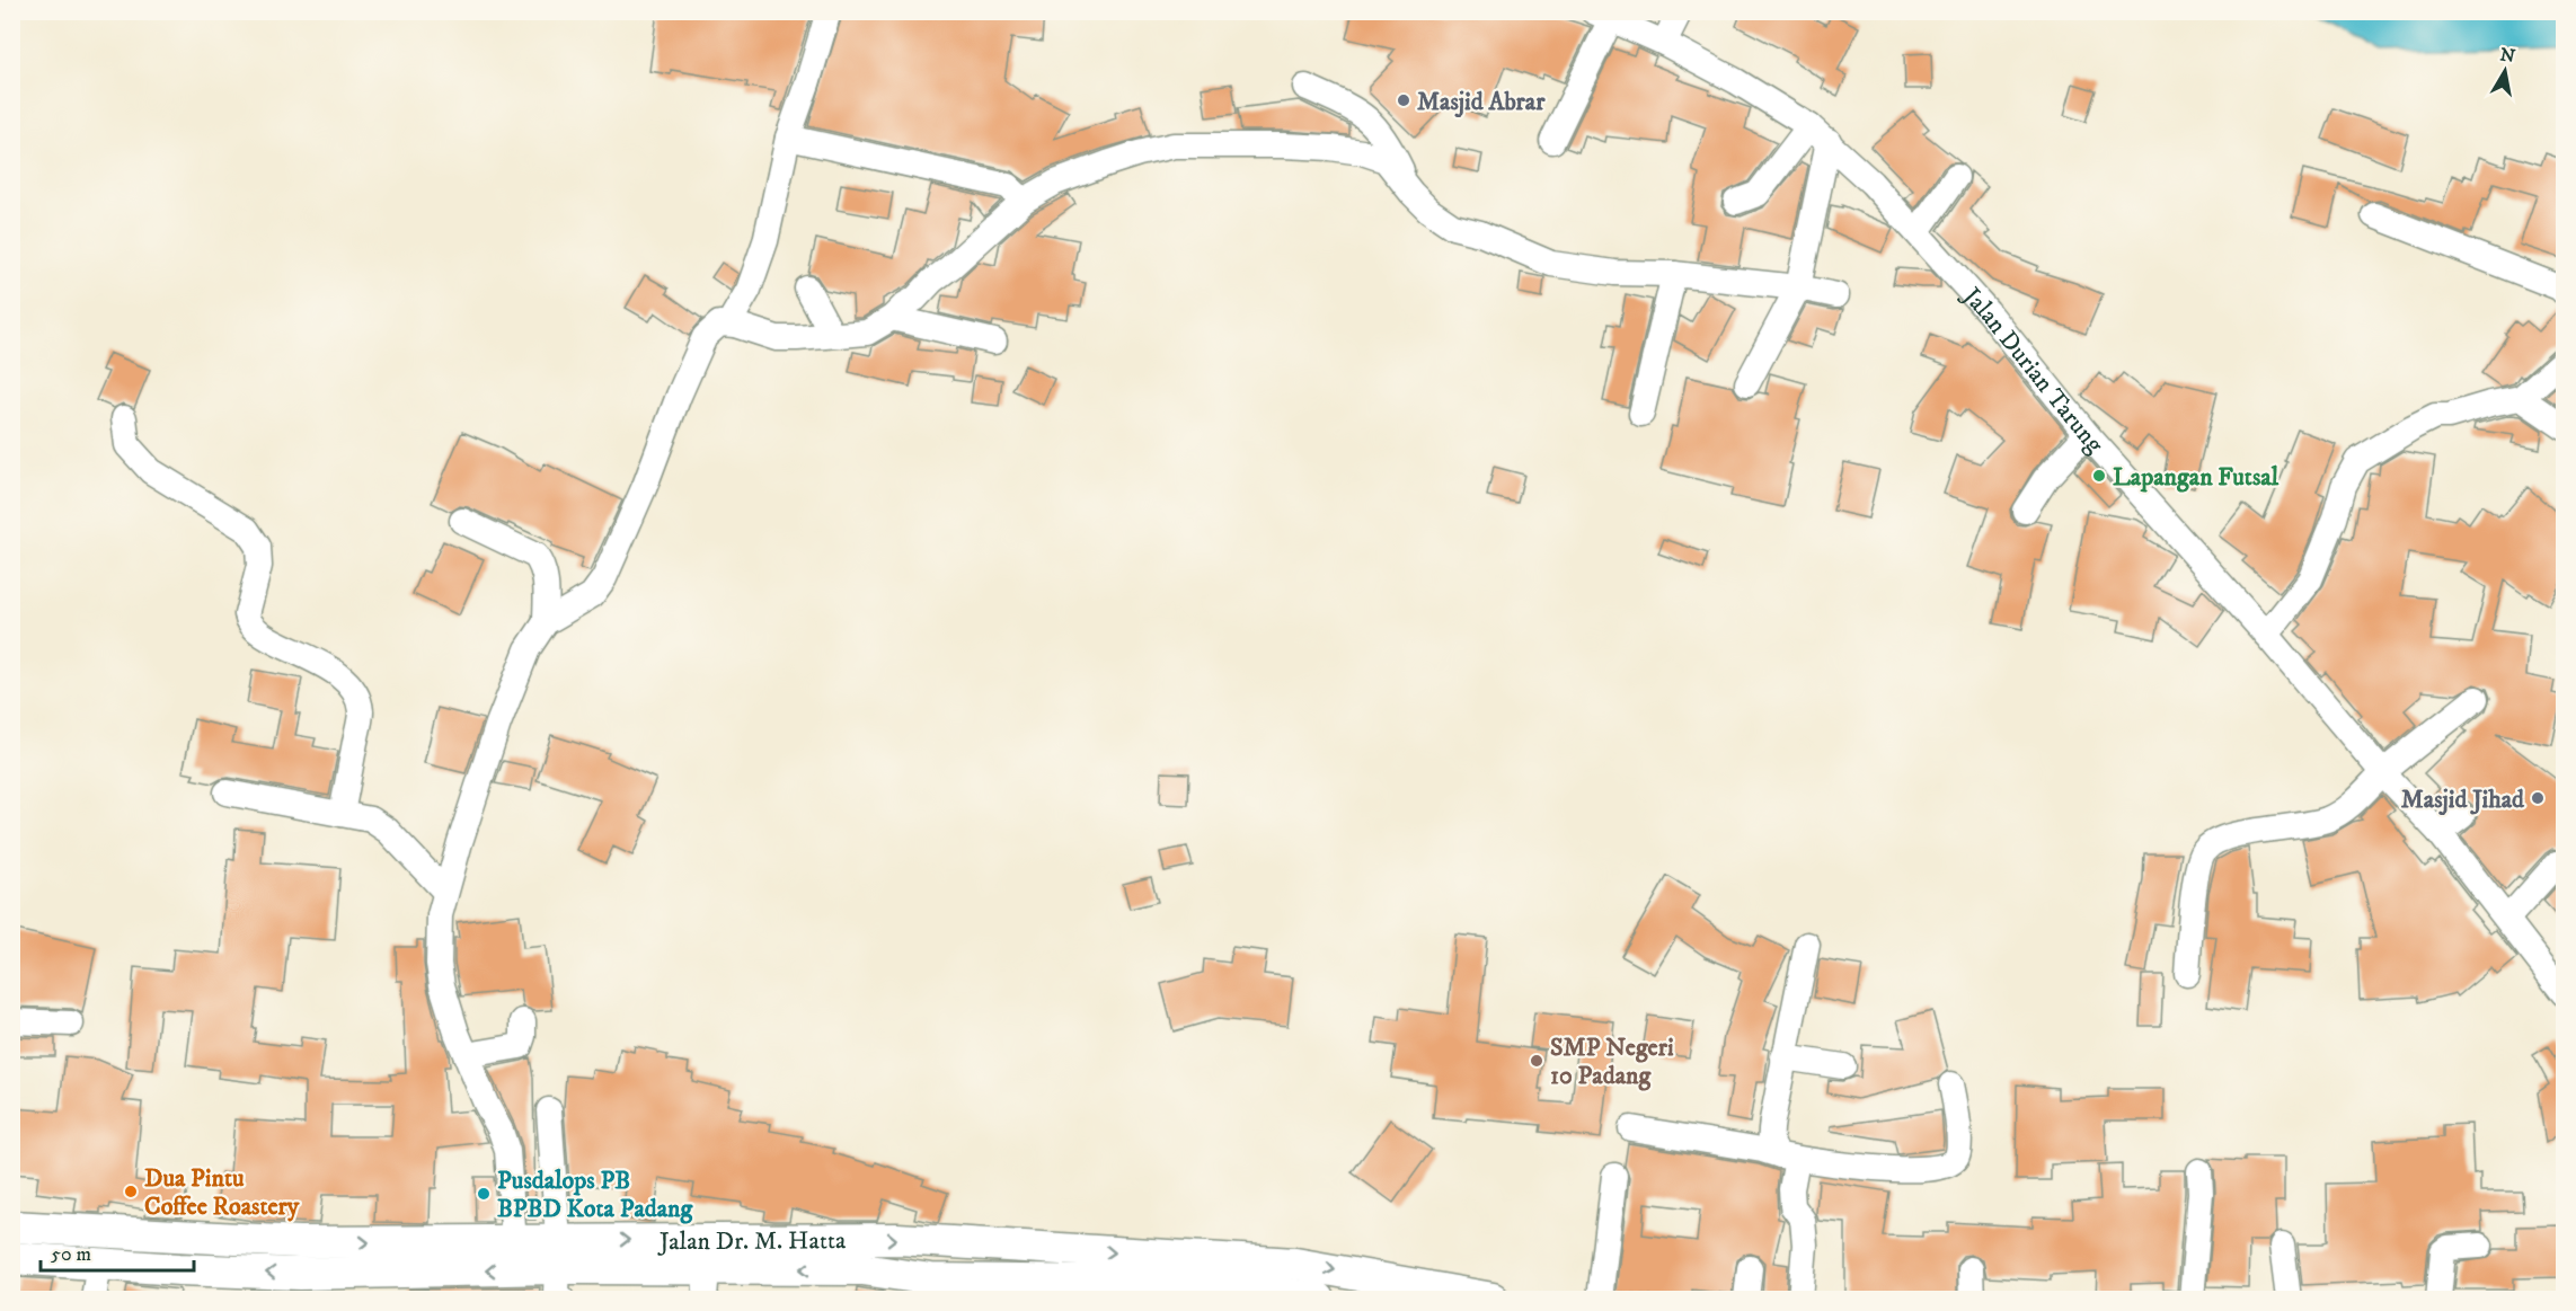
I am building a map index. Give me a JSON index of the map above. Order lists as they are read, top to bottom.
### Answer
{
  "streets": {
    "main road": ["Jalan Dr. M. Hatta"],
    "street": ["Jalan Durian Tarung"]
  },
  "places": [
    "Masjid Abrar",
    "Lapangan Futsal",
    "Masjid Jihad",
    "SMP Negeri 10 Padang",
    "Dua Pintu Coffee Roastery",
    "Pusdalops PB BPBD Kota Padang"
  ],
  "scale_bar": "50 m",
  "north": "top"
}
